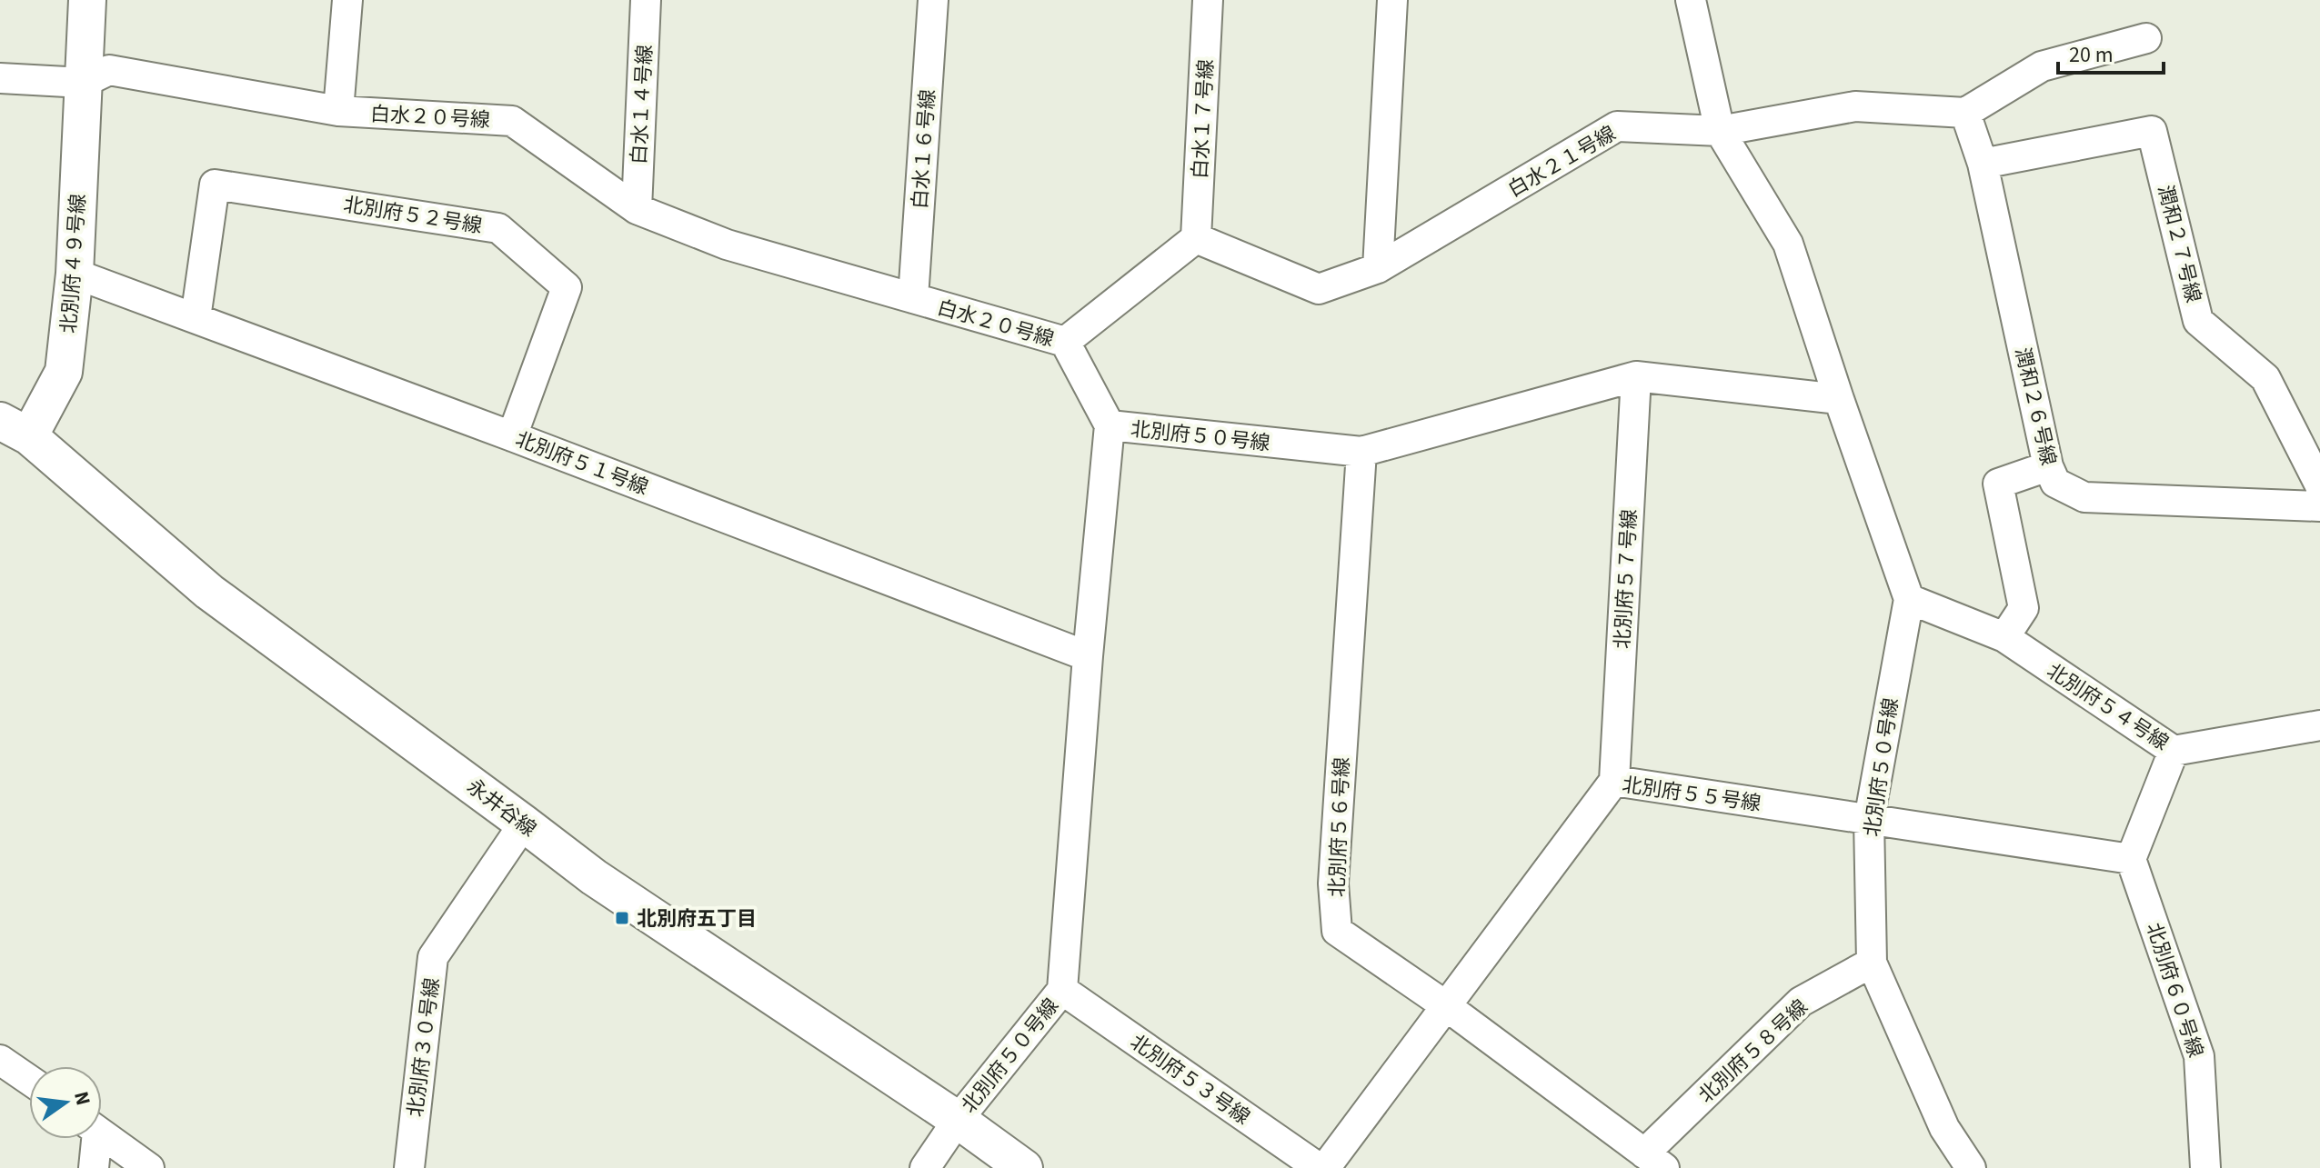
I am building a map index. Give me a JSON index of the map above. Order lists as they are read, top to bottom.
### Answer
{
  "streets": {
    "street": [
      "白水１４号線",
      "白水２０号線",
      "白水１７号線",
      "白水１６号線",
      "白水２１号線",
      "北別府５２号線",
      "潤和２７号線",
      "北別府４９号線",
      "潤和２６号線",
      "北別府５０号線",
      "北別府５１号線",
      "北別府５７号線",
      "北別府５４号線",
      "北別府５５号線",
      "永井谷線",
      "北別府５６号線",
      "北別府６０号線",
      "北別府３０号線",
      "北別府５８号線",
      "北別府５３号線"
    ]
  },
  "crossings": [
    ["白水１４号線", "白水２０号線"],
    ["白水２０号線", "白水１７号線"],
    ["白水２０号線", "白水１６号線"],
    ["白水２０号線", "北別府４９号線"],
    ["白水２１号線", "潤和２６号線"],
    ["白水２１号線", "北別府５０号線"],
    ["北別府５２号線", "北別府５１号線"],
    ["潤和２７号線", "潤和２６号線"],
    ["北別府４９号線", "北別府５１号線"],
    ["北別府４９号線", "永井谷線"],
    ["北別府５０号線", "北別府５１号線"],
    ["北別府５０号線", "北別府５７号線"],
    ["北別府５０号線", "北別府５４号線"],
    ["北別府５０号線", "北別府５５号線"],
    ["北別府５０号線", "永井谷線"],
    ["北別府５０号線", "北別府５６号線"],
    ["北別府５０号線", "北別府５８号線"],
    ["北別府５０号線", "北別府５３号線"],
    ["北別府５７号線", "北別府５５号線"],
    ["北別府５５号線", "北別府５６号線"],
    ["北別府５５号線", "北別府６０号線"],
    ["永井谷線", "北別府３０号線"],
    ["北別府５６号線", "北別府５８号線"]
  ],
  "places": {
    "transit": ["北別府五丁目"]
  },
  "scale_bar": "20 m",
  "north": "right"
}
